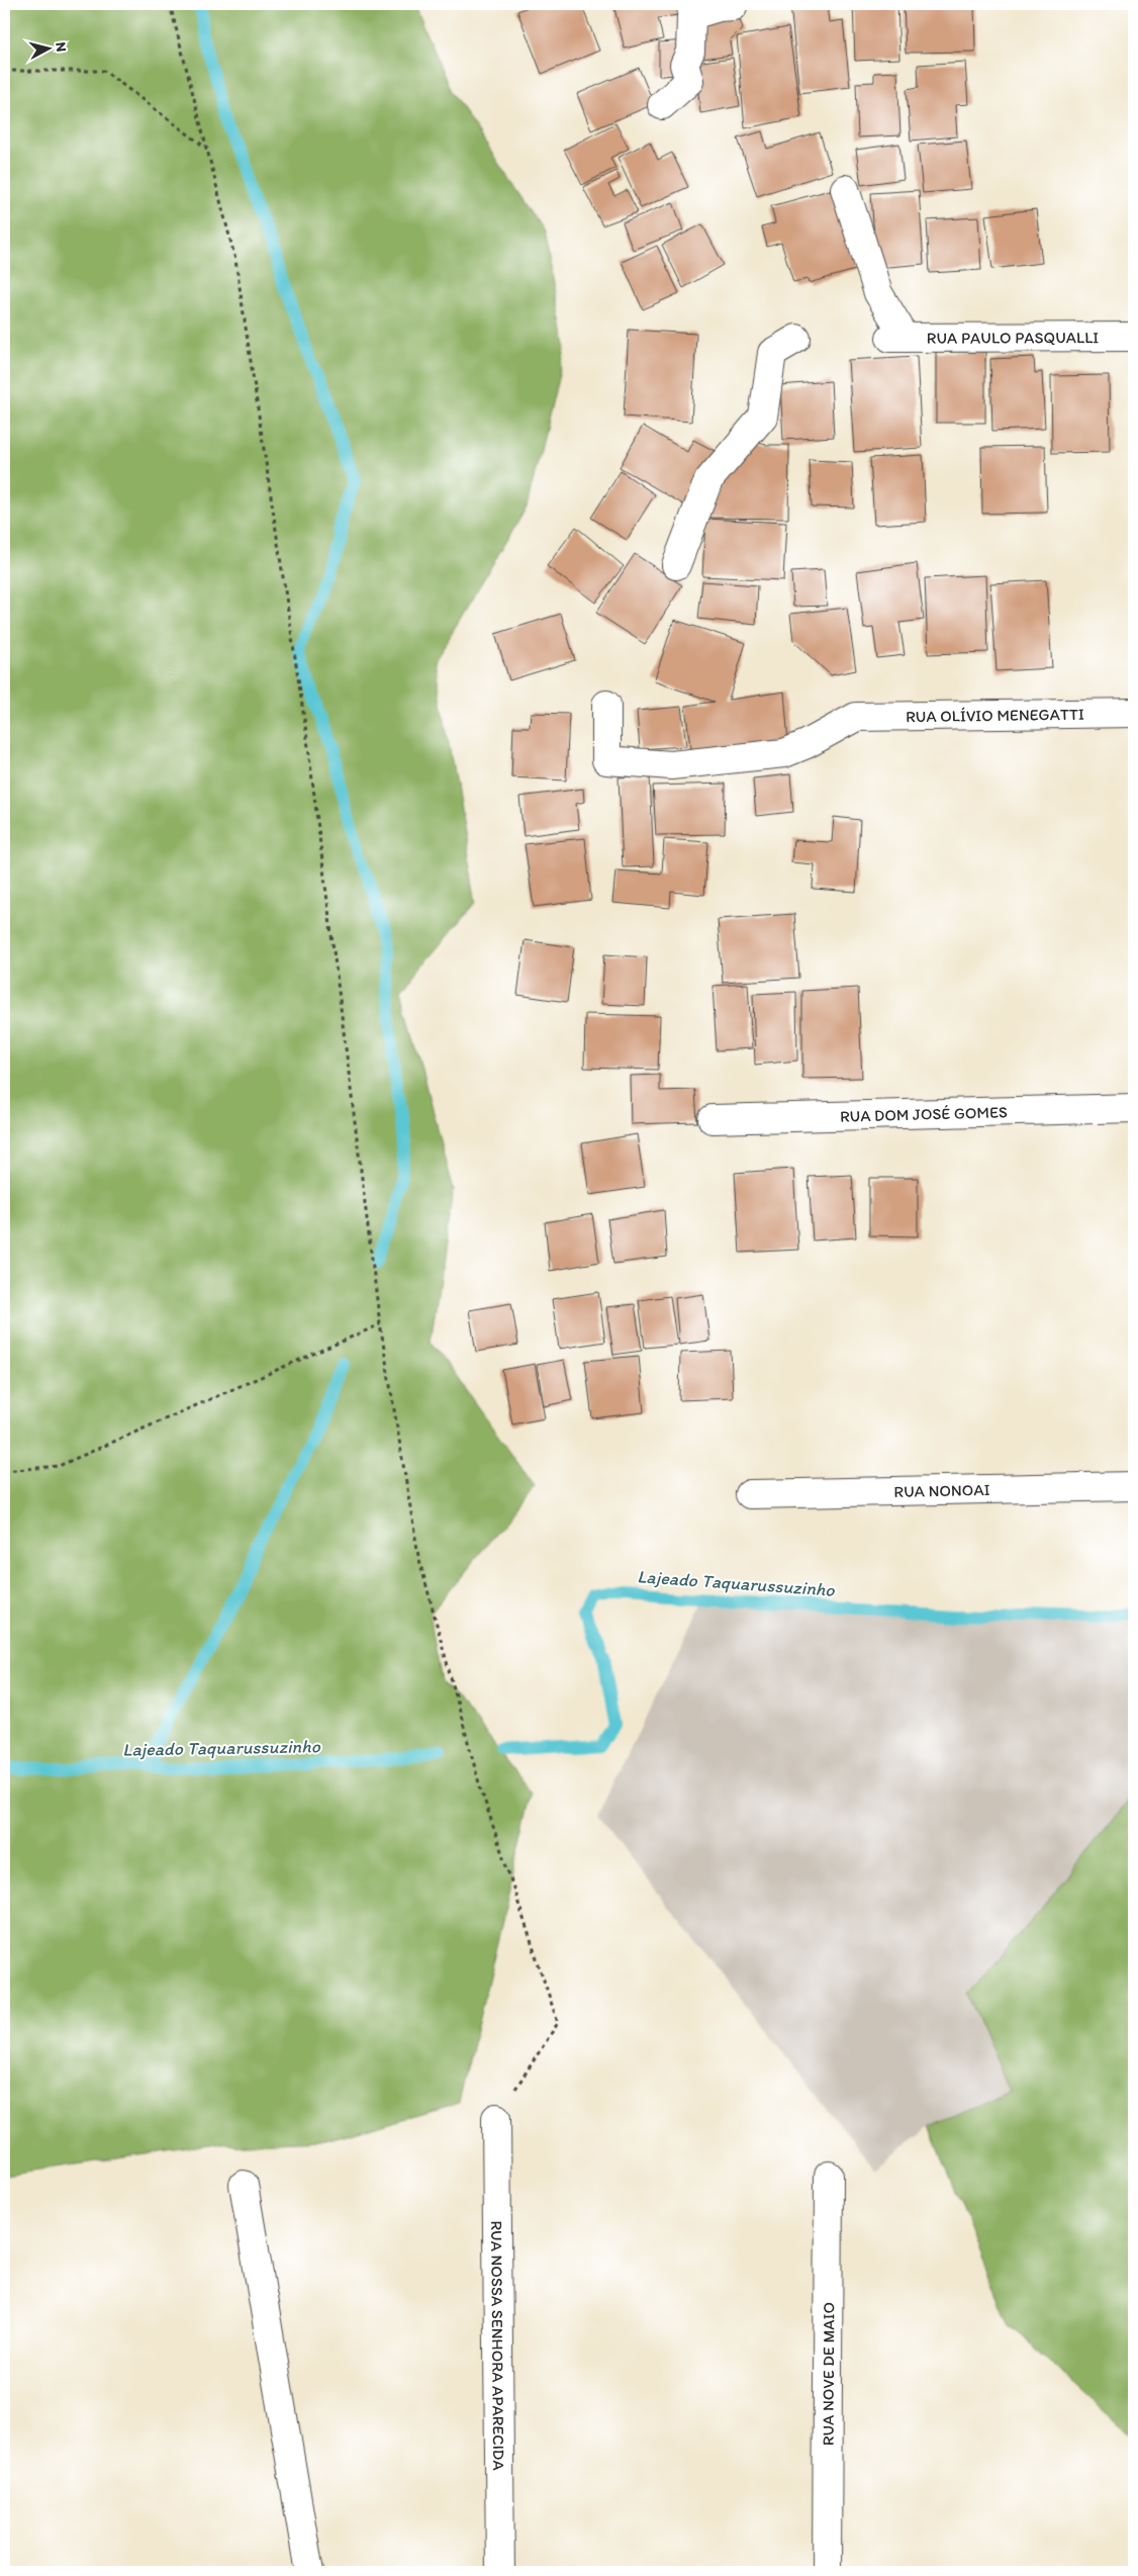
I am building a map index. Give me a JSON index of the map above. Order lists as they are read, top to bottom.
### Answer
{
  "streets": {
    "street": [
      "RUA PAULO PASQUALLI",
      "RUA OLÍVIO MENEGATTI",
      "RUA DOM JOSÉ GOMES",
      "RUA NONOAI",
      "RUA NOSSA SENHORA APARECIDA",
      "RUA NOVE DE MAIO"
    ]
  },
  "water": ["Lajeado Taquarussuzinho"],
  "north": "right"
}
